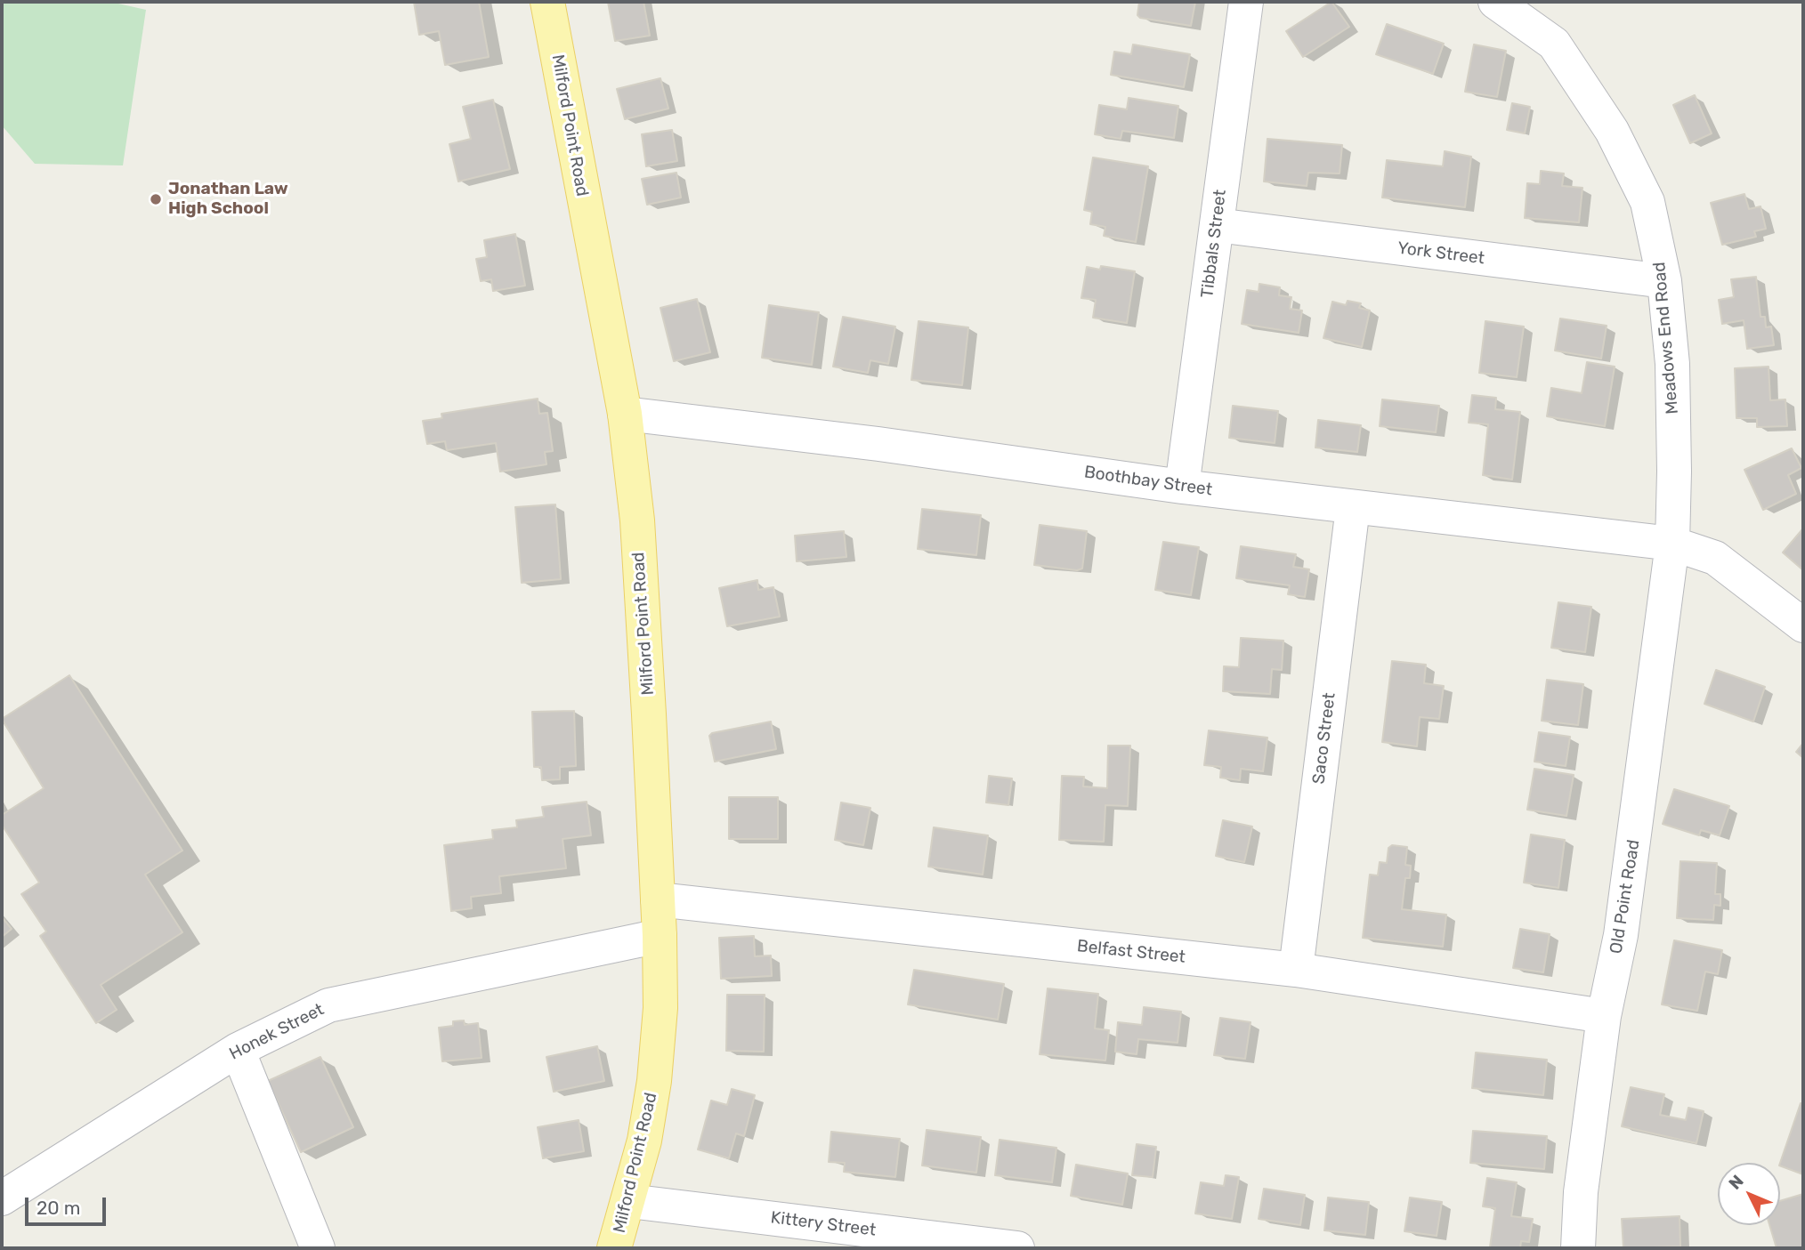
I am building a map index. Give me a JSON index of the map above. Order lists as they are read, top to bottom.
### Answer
{
  "streets": {
    "main road": ["Milford Point Road"],
    "street": [
      "Tibbals Street",
      "York Street",
      "Meadows End Road",
      "Boothbay Street",
      "Saco Street",
      "Old Point Road",
      "Belfast Street",
      "Honek Street",
      "Kittery Street"
    ]
  },
  "crossings": [
    ["Milford Point Road", "Boothbay Street"],
    ["Milford Point Road", "Belfast Street"],
    ["Milford Point Road", "Honek Street"],
    ["Milford Point Road", "Kittery Street"],
    ["Tibbals Street", "York Street"],
    ["Tibbals Street", "Boothbay Street"],
    ["York Street", "Meadows End Road"],
    ["Meadows End Road", "Boothbay Street"],
    ["Meadows End Road", "Old Point Road"],
    ["Boothbay Street", "Saco Street"],
    ["Boothbay Street", "Old Point Road"],
    ["Saco Street", "Belfast Street"],
    ["Old Point Road", "Belfast Street"]
  ],
  "places": ["Jonathan Law High School"],
  "scale_bar": "20 m",
  "north": "top left"
}
